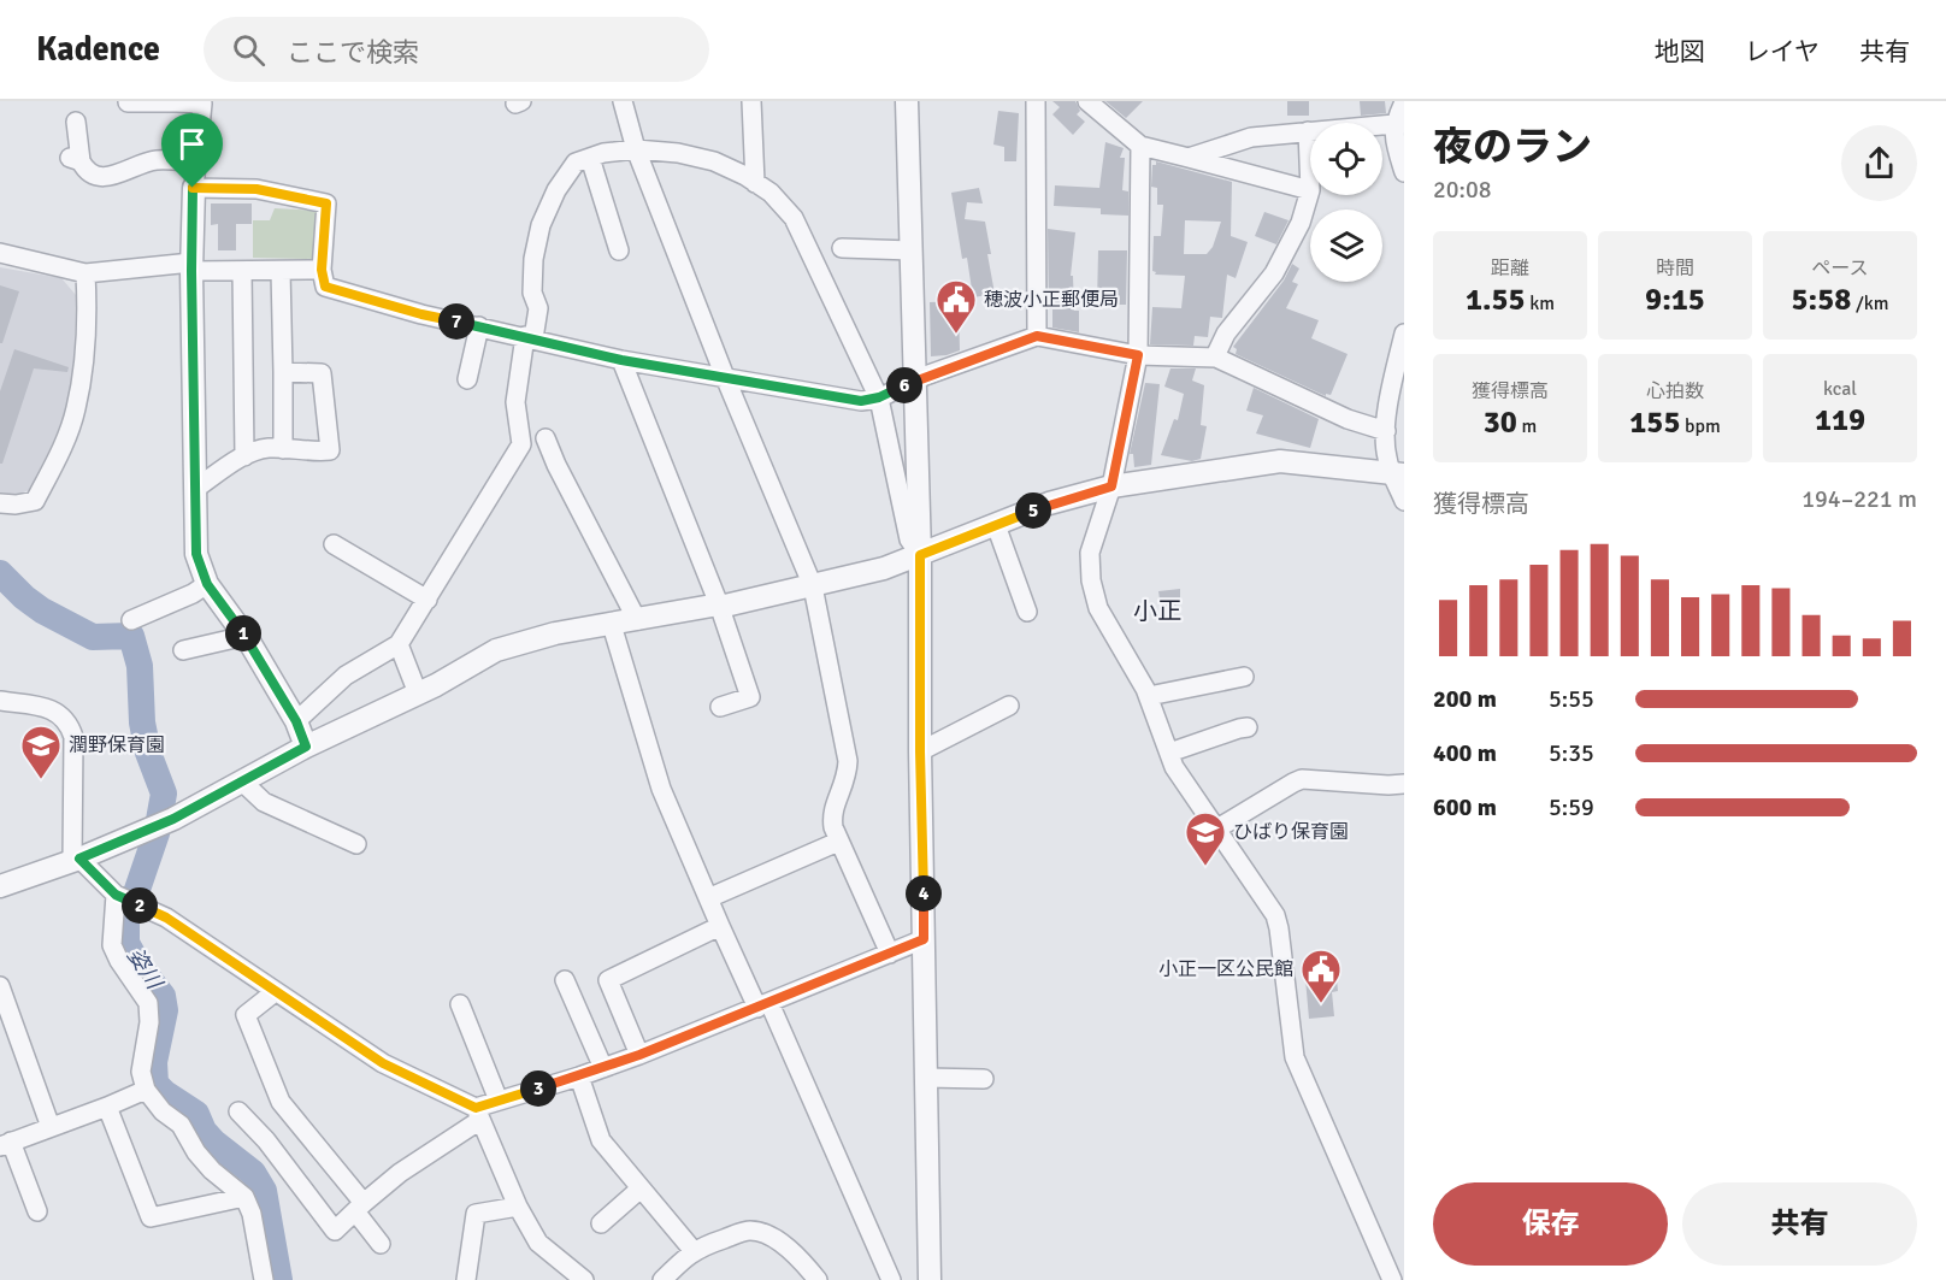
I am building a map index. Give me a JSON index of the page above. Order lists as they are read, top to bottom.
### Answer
{
  "districts": ["小正"],
  "water": ["姿川"],
  "places": {
    "public building": ["穂波小正郵便局", "小正一区公民館"],
    "school or university": ["潤野保育園", "ひばり保育園"]
  },
  "page": {
    "header": "Kadence",
    "search": "ここで検索",
    "nav": ["地図", "レイヤ", "共有"],
    "heading": ["夜のラン", "20:08"],
    "stats": [
      ["距離", "1.55 km"],
      ["時間", "9:15"],
      ["ペース", "5:58 /km"],
      ["獲得標高", "30 m"],
      ["心拍数", "155 bpm"],
      ["kcal", "119"]
    ],
    "pins": [
      "7",
      "6",
      "5",
      "1",
      "4",
      "2",
      "3"
    ],
    "chart": ["獲得標高", "194–221 m"],
    "list": [
      {
        "name": "200 m",
        "note": "5:55"
      },
      {
        "name": "400 m",
        "note": "5:35"
      },
      {
        "name": "600 m",
        "note": "5:59"
      }
    ],
    "buttons": ["保存", "共有"]
  }
}
